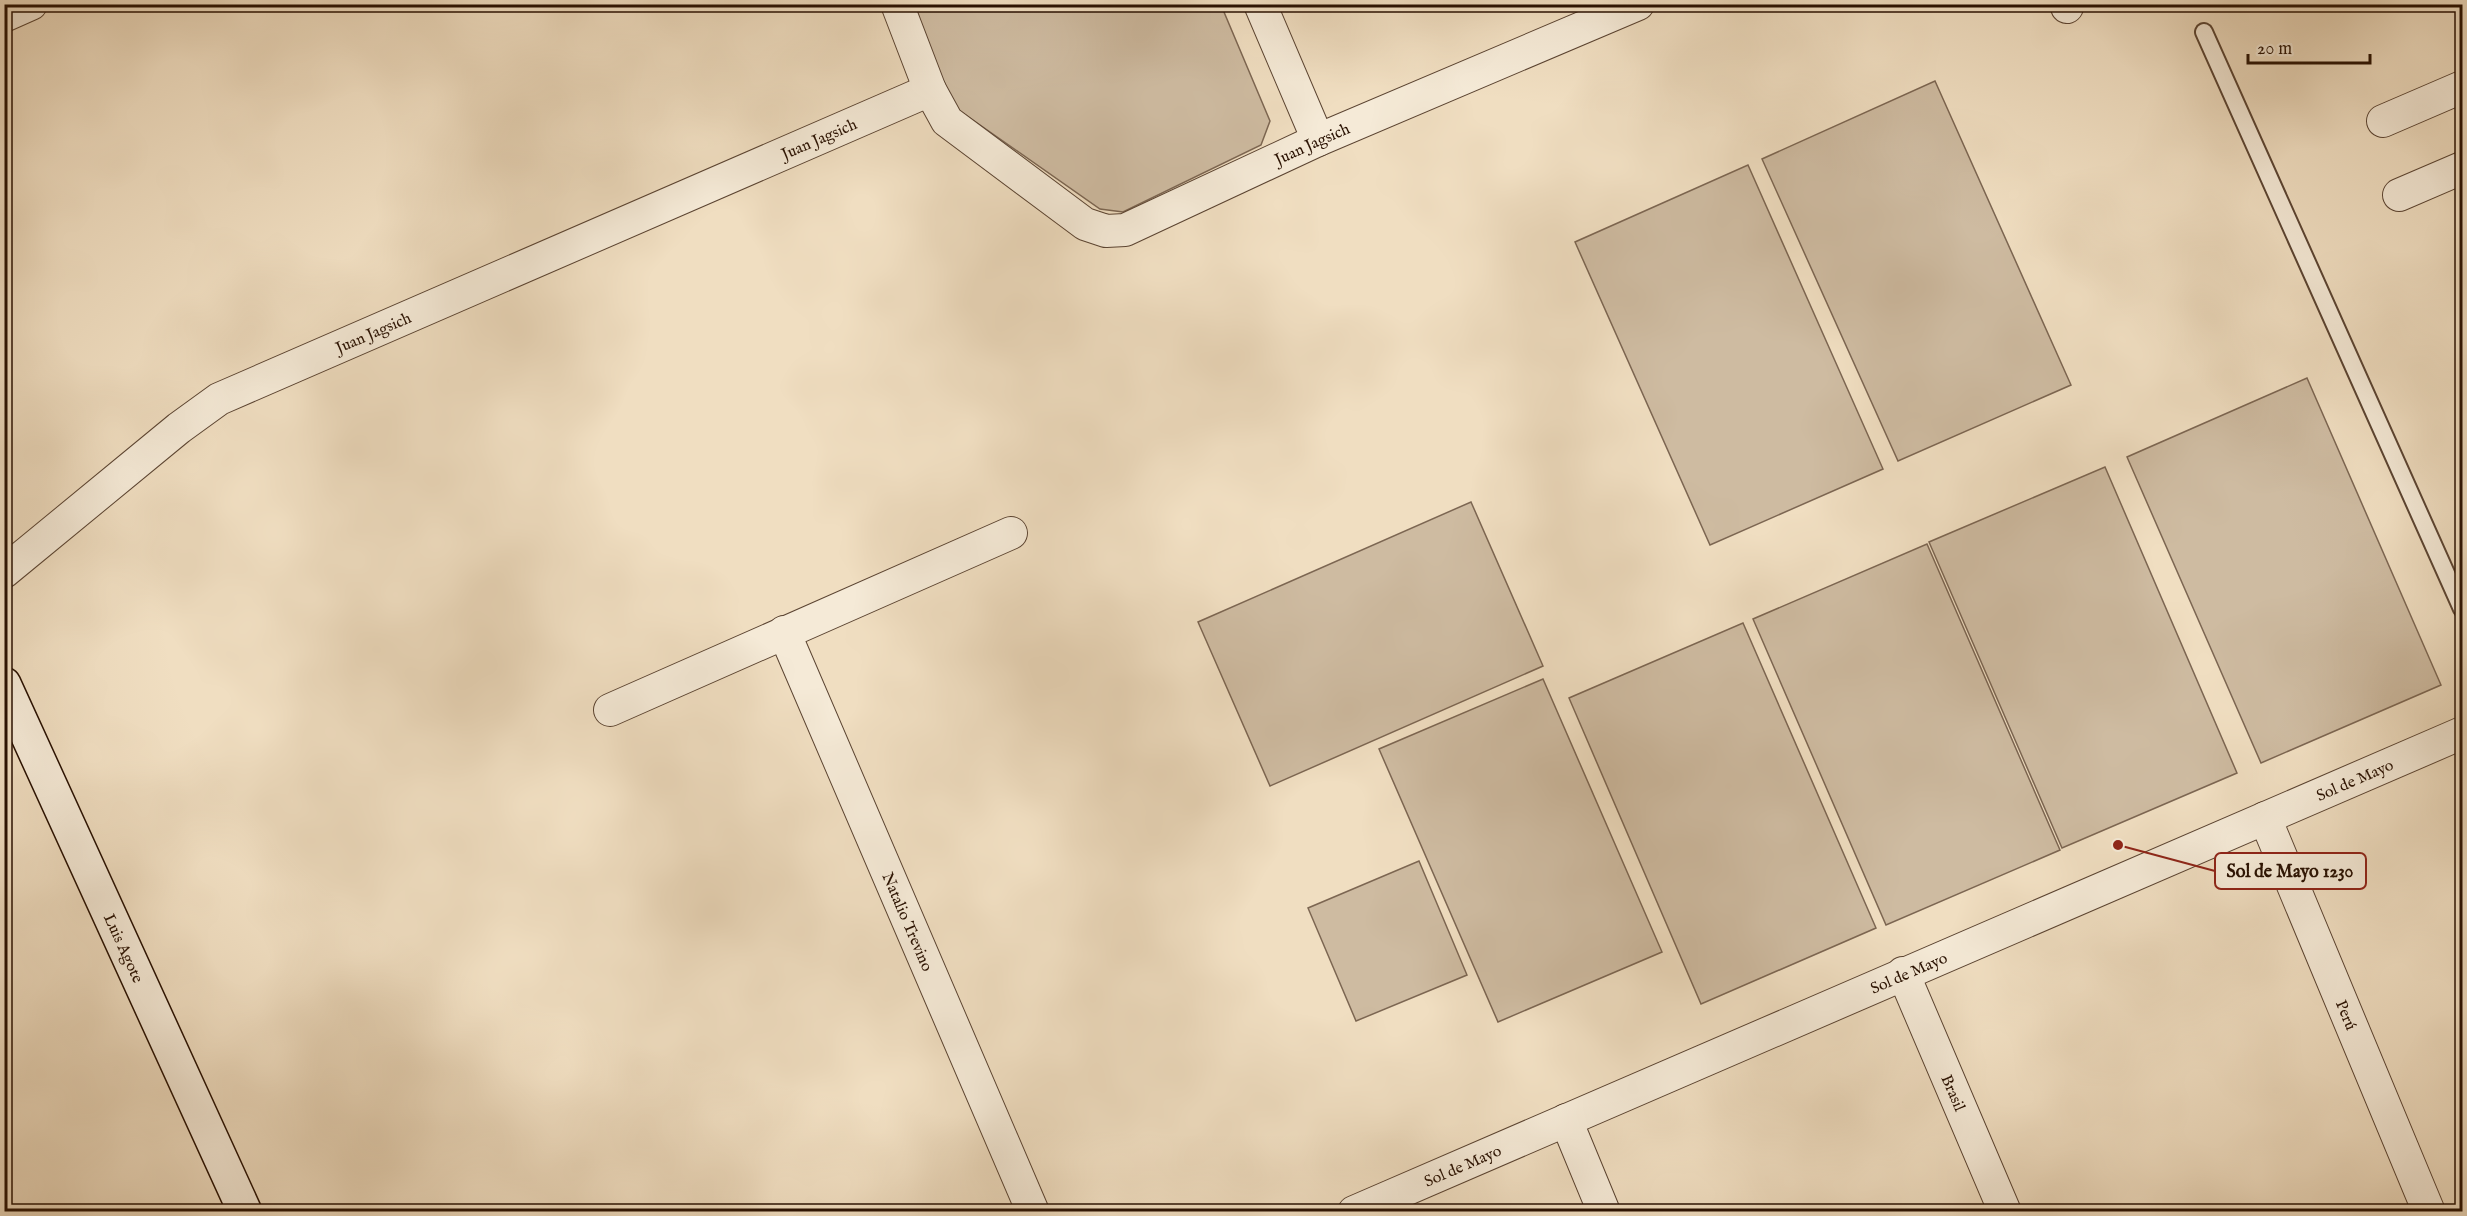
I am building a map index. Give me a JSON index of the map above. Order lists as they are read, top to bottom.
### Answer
{
  "streets": {
    "main road": ["Luis Agote"],
    "street": [
      "Juan Jagsich",
      "Sol de Mayo",
      "Natalio Trevino",
      "Perú",
      "Brasil"
    ]
  },
  "crossings": [
    ["Sol de Mayo", "Perú"],
    ["Sol de Mayo", "Brasil"]
  ],
  "places": ["Sol de Mayo 1230"],
  "scale_bar": "20 m"
}
